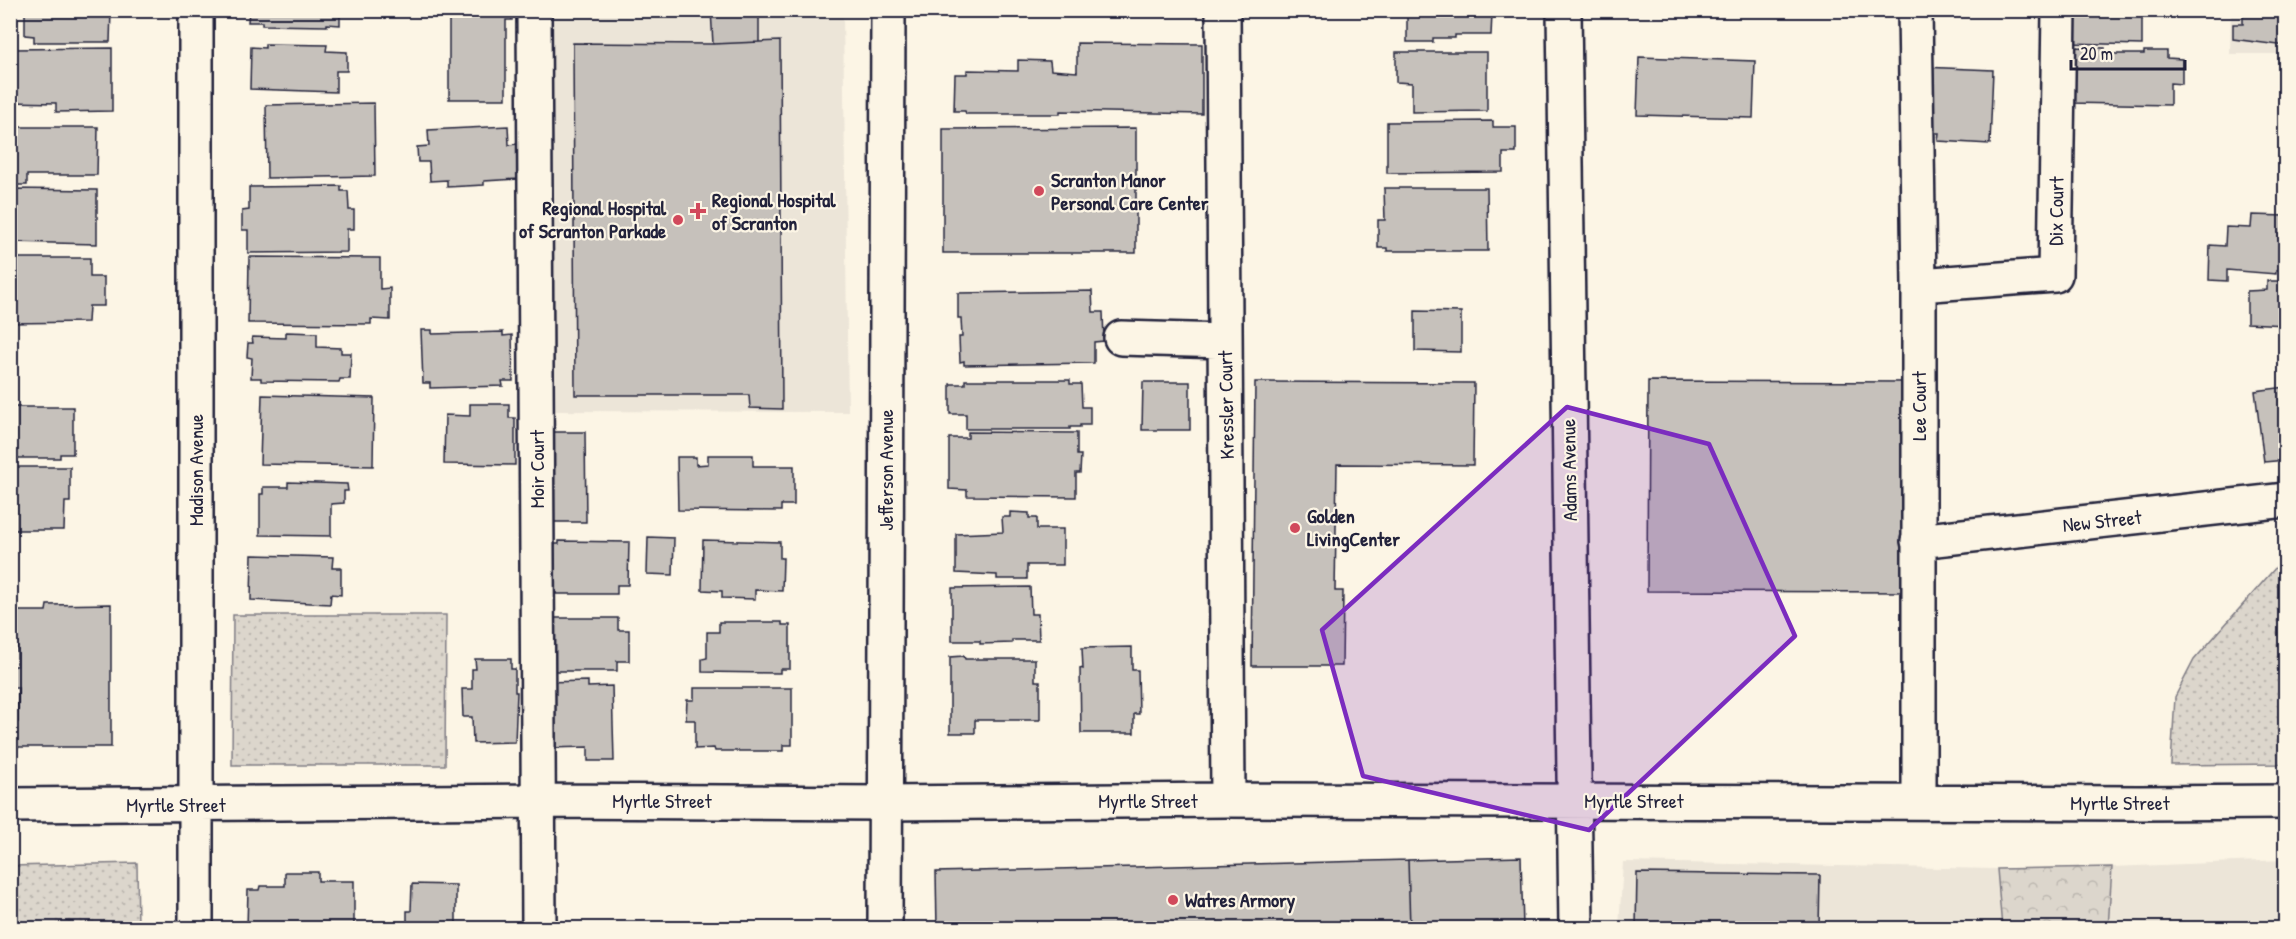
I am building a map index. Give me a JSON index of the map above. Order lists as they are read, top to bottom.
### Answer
{
  "streets": {
    "street": [
      "Dix Court",
      "Kressler Court",
      "Lee Court",
      "Moir Court",
      "Madison Avenue",
      "Jefferson Avenue",
      "Adams Avenue",
      "New Street",
      "Myrtle Street"
    ]
  },
  "crossings": [
    ["Dix Court", "Lee Court"],
    ["Kressler Court", "Myrtle Street"],
    ["Lee Court", "New Street"],
    ["Lee Court", "Myrtle Street"],
    ["Moir Court", "Myrtle Street"],
    ["Madison Avenue", "Myrtle Street"],
    ["Jefferson Avenue", "Myrtle Street"],
    ["Adams Avenue", "Myrtle Street"]
  ],
  "places": {
    "other": [
      "Scranton Manor Personal Care Center",
      "Regional Hospital of Scranton Parkade",
      "Golden LivingCenter",
      "Watres Armory"
    ],
    "health": ["Regional Hospital of Scranton"]
  },
  "scale_bar": "20 m"
}
